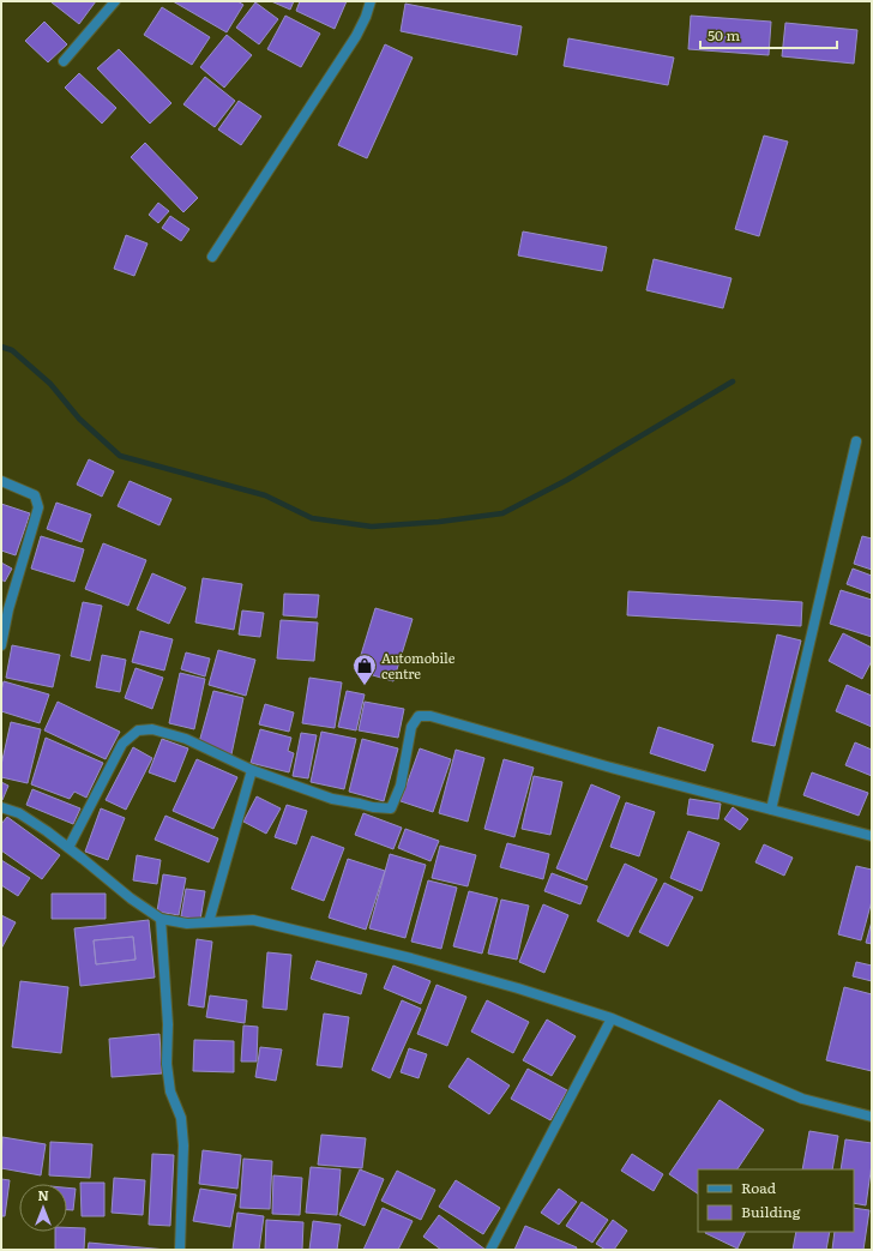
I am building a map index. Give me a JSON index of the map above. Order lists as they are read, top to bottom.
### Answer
{
  "places": {
    "shop": ["Automobile centre"]
  },
  "legend": ["Road", "Building"],
  "scale_bar": "50 m",
  "north": "top"
}
